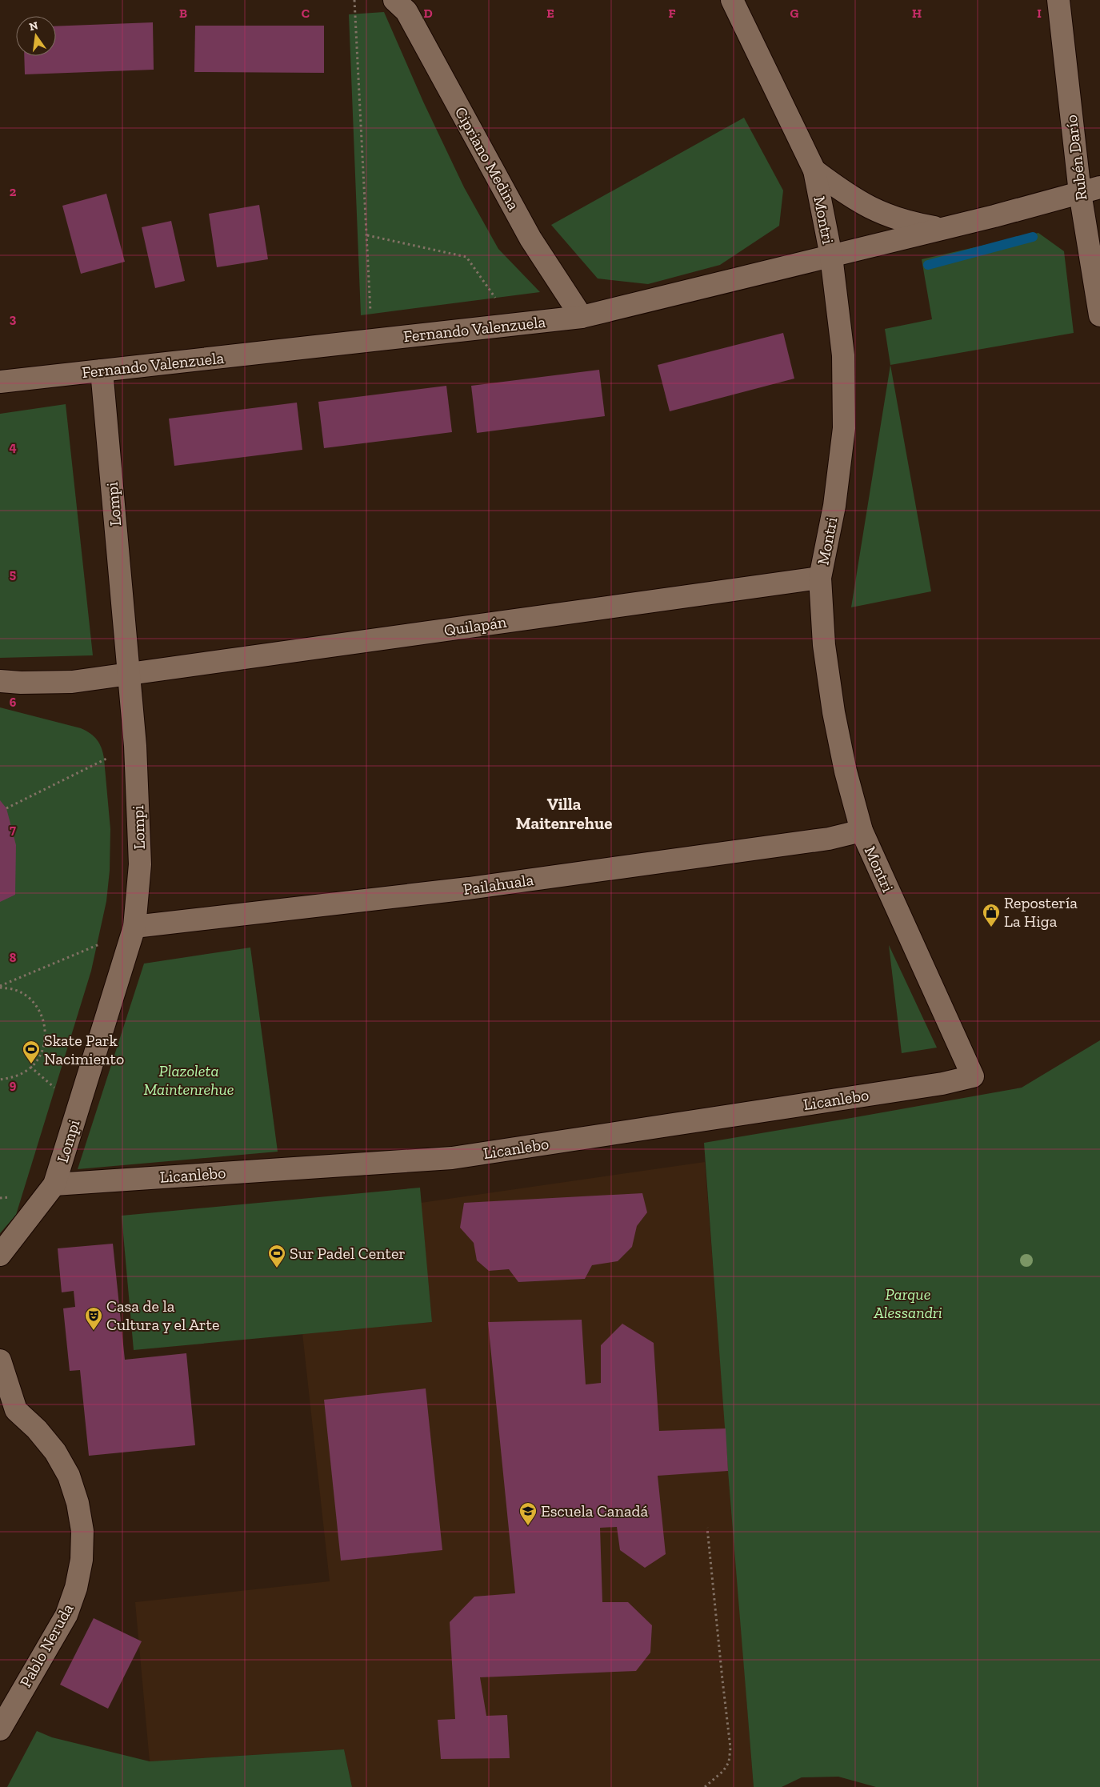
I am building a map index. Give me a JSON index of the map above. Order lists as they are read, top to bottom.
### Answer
{
  "streets": {
    "street": [
      "Rubén Darío",
      "Cipriano Medina",
      "Montri",
      "Fernando Valenzuela",
      "Lompi",
      "Quilapán",
      "Pailahuala",
      "Licanlebo",
      "Pablo Neruda"
    ]
  },
  "crossings": [
    ["Rubén Darío", "Fernando Valenzuela"],
    ["Cipriano Medina", "Fernando Valenzuela"],
    ["Montri", "Fernando Valenzuela"],
    ["Montri", "Quilapán"],
    ["Montri", "Pailahuala"],
    ["Montri", "Licanlebo"],
    ["Fernando Valenzuela", "Lompi"],
    ["Lompi", "Quilapán"],
    ["Lompi", "Pailahuala"],
    ["Lompi", "Licanlebo"]
  ],
  "districts": ["Villa Maitenrehue"],
  "parks": ["Plazoleta Maintenrehue", "Parque Alessandri"],
  "places": {
    "shop": ["Repostería La Higa"],
    "sports": ["Skate Park Nacimiento", "Sur Padel Center"],
    "theatre": ["Casa de la Cultura y el Arte"],
    "school or university": ["Escuela Canadá"]
  },
  "north": "top",
  "grid": {
    "columns": [
      "B",
      "C",
      "D",
      "E",
      "F",
      "G",
      "H",
      "I"
    ],
    "rows": [
      "2",
      "3",
      "4",
      "5",
      "6",
      "7",
      "8",
      "9"
    ]
  }
}
